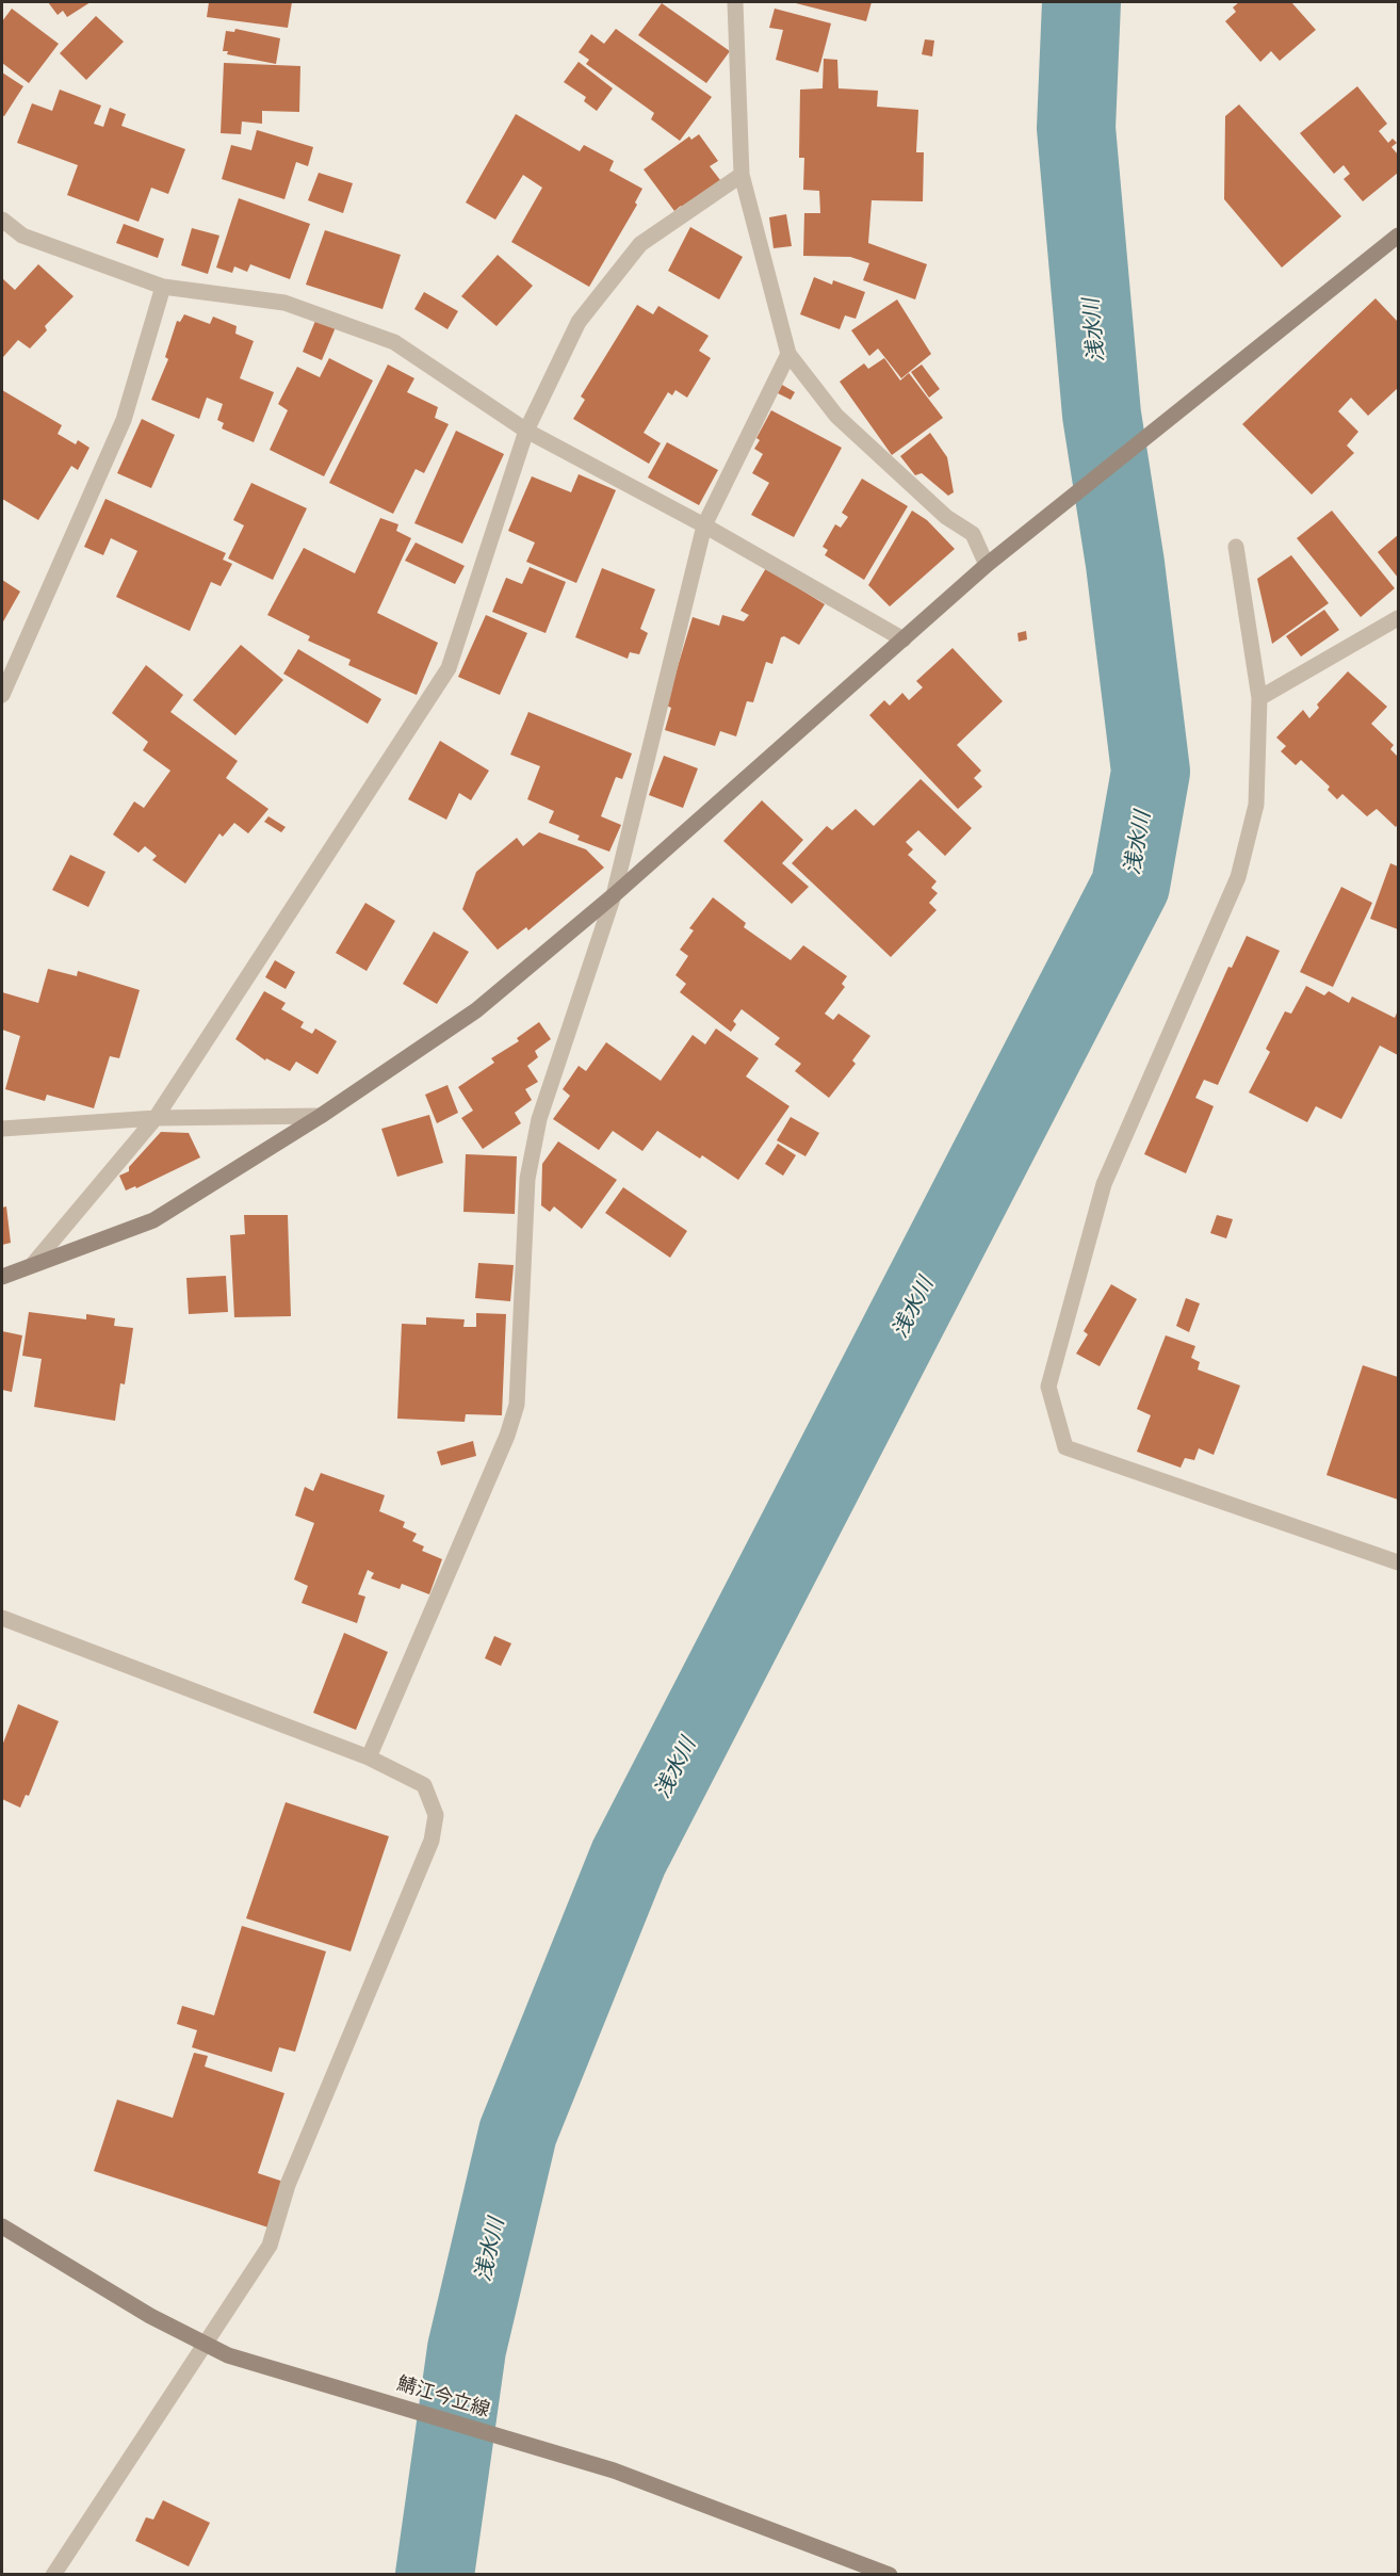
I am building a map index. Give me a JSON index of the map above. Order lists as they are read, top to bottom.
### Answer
{
  "streets": {
    "street": ["鯖江今立線"]
  },
  "water": ["浅水川"]
}
